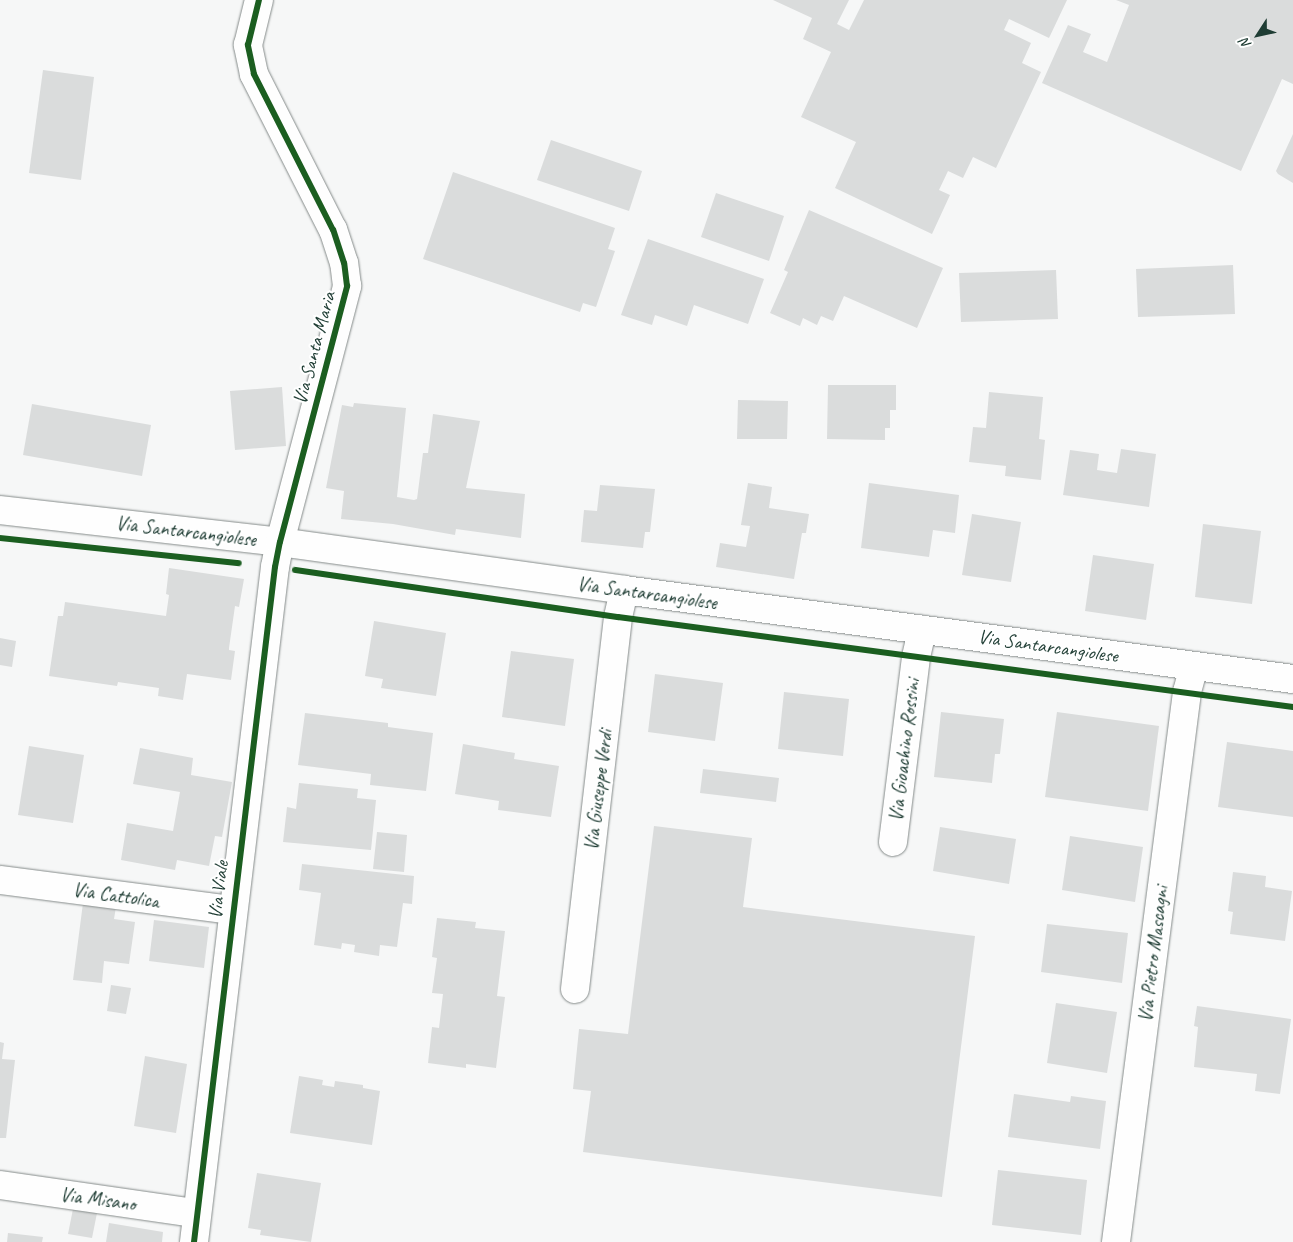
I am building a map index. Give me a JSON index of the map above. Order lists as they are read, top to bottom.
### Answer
{
  "streets": {
    "street": [
      "Via Santa Maria",
      "Via Santarcangiolese",
      "Via Gioachino Rossini",
      "Via Giuseppe Verdi",
      "Via Viale",
      "Via Cattolica",
      "Via Pietro Mascagni",
      "Via Misano"
    ]
  },
  "crossings": [
    ["Via Santa Maria", "Via Santarcangiolese"],
    ["Via Santa Maria", "Via Viale"],
    ["Via Santarcangiolese", "Via Gioachino Rossini"],
    ["Via Santarcangiolese", "Via Giuseppe Verdi"],
    ["Via Santarcangiolese", "Via Viale"],
    ["Via Santarcangiolese", "Via Pietro Mascagni"],
    ["Via Viale", "Via Cattolica"],
    ["Via Viale", "Via Misano"]
  ],
  "north": "bottom left"
}
